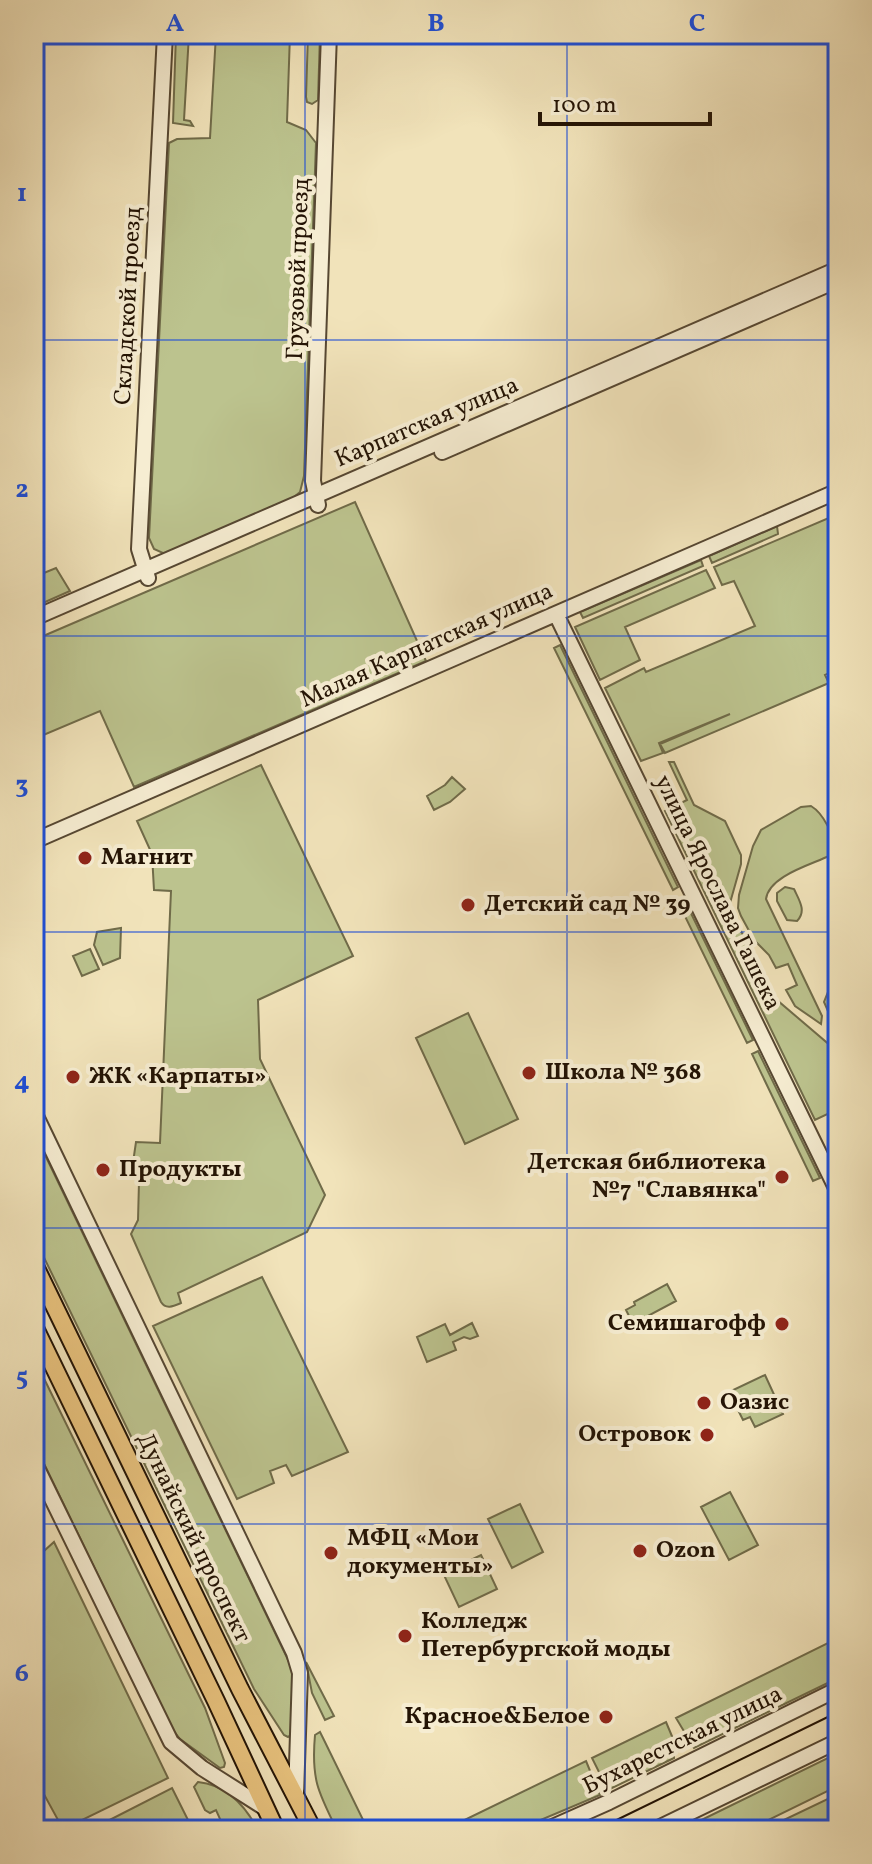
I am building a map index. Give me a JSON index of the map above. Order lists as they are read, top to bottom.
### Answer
{
  "streets": {
    "main road": ["Дунайский проспект"],
    "street": [
      "Грузовой проезд",
      "Складской проезд",
      "Карпатская улица",
      "Малая Карпатская улица",
      "улица Ярослава Гашека",
      "Бухарестская улица"
    ]
  },
  "crossings": [
    ["Грузовой проезд", "Карпатская улица"],
    ["Складской проезд", "Карпатская улица"],
    ["Малая Карпатская улица", "улица Ярослава Гашека"]
  ],
  "places": [
    "Магнит",
    "Детский сад № 39",
    "Школа № 368",
    "ЖК «Карпаты»",
    "Продукты",
    "Детская библиотека №7 \"Славянка\"",
    "Семишагофф",
    "Оазис",
    "Островок",
    "Ozon",
    "МФЦ «Мои документы»",
    "Колледж Петербургской моды",
    "Красное&Белое"
  ],
  "scale_bar": "100 m",
  "grid": {
    "columns": ["A", "B", "C"],
    "rows": [
      "1",
      "2",
      "3",
      "4",
      "5",
      "6"
    ]
  }
}
